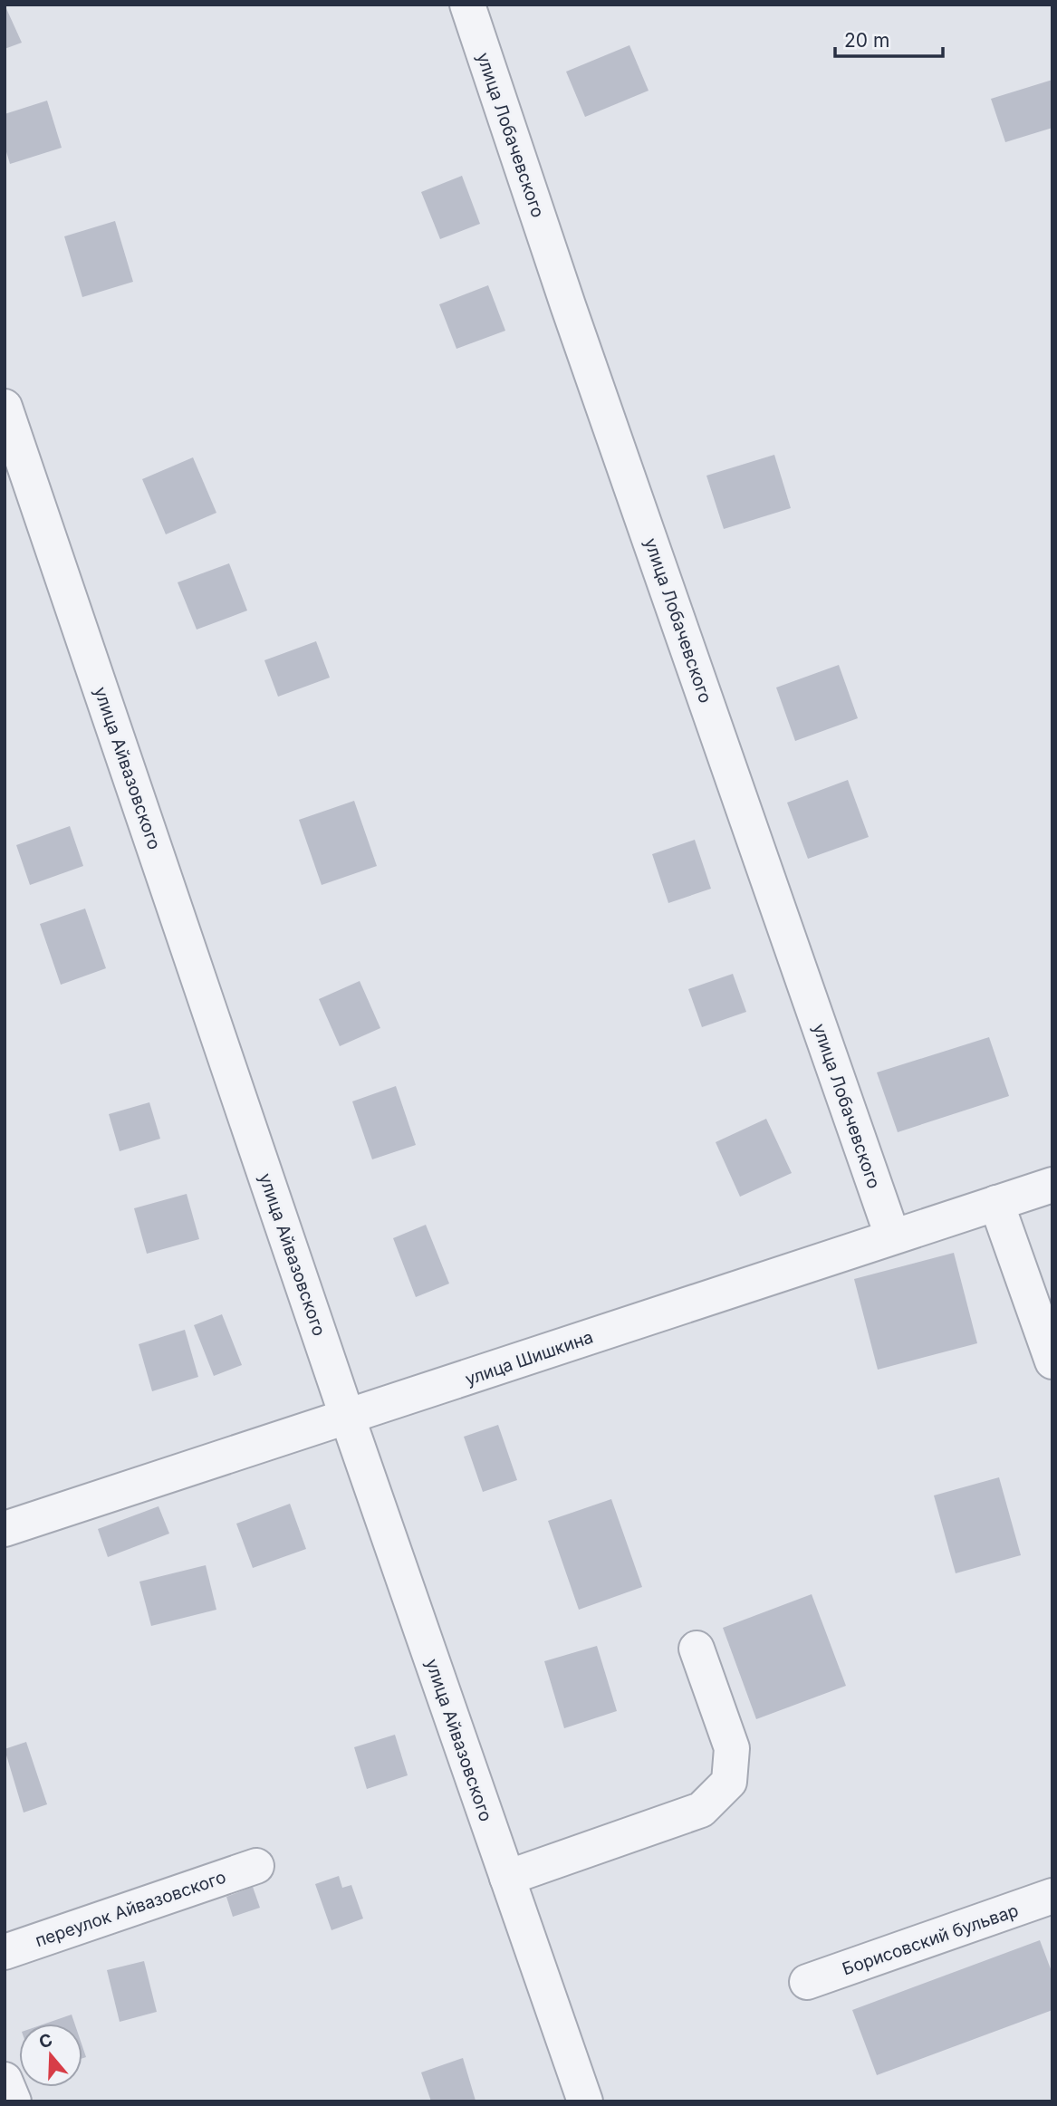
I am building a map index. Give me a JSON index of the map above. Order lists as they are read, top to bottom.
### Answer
{
  "streets": {
    "street": [
      "улица Лобачевского",
      "улица Айвазовского",
      "улица Шишкина",
      "переулок Айвазовского",
      "Борисовский бульвар"
    ]
  },
  "crossings": [
    ["улица Лобачевского", "улица Шишкина"],
    ["улица Айвазовского", "улица Шишкина"]
  ],
  "scale_bar": "20 m",
  "north": "top"
}
